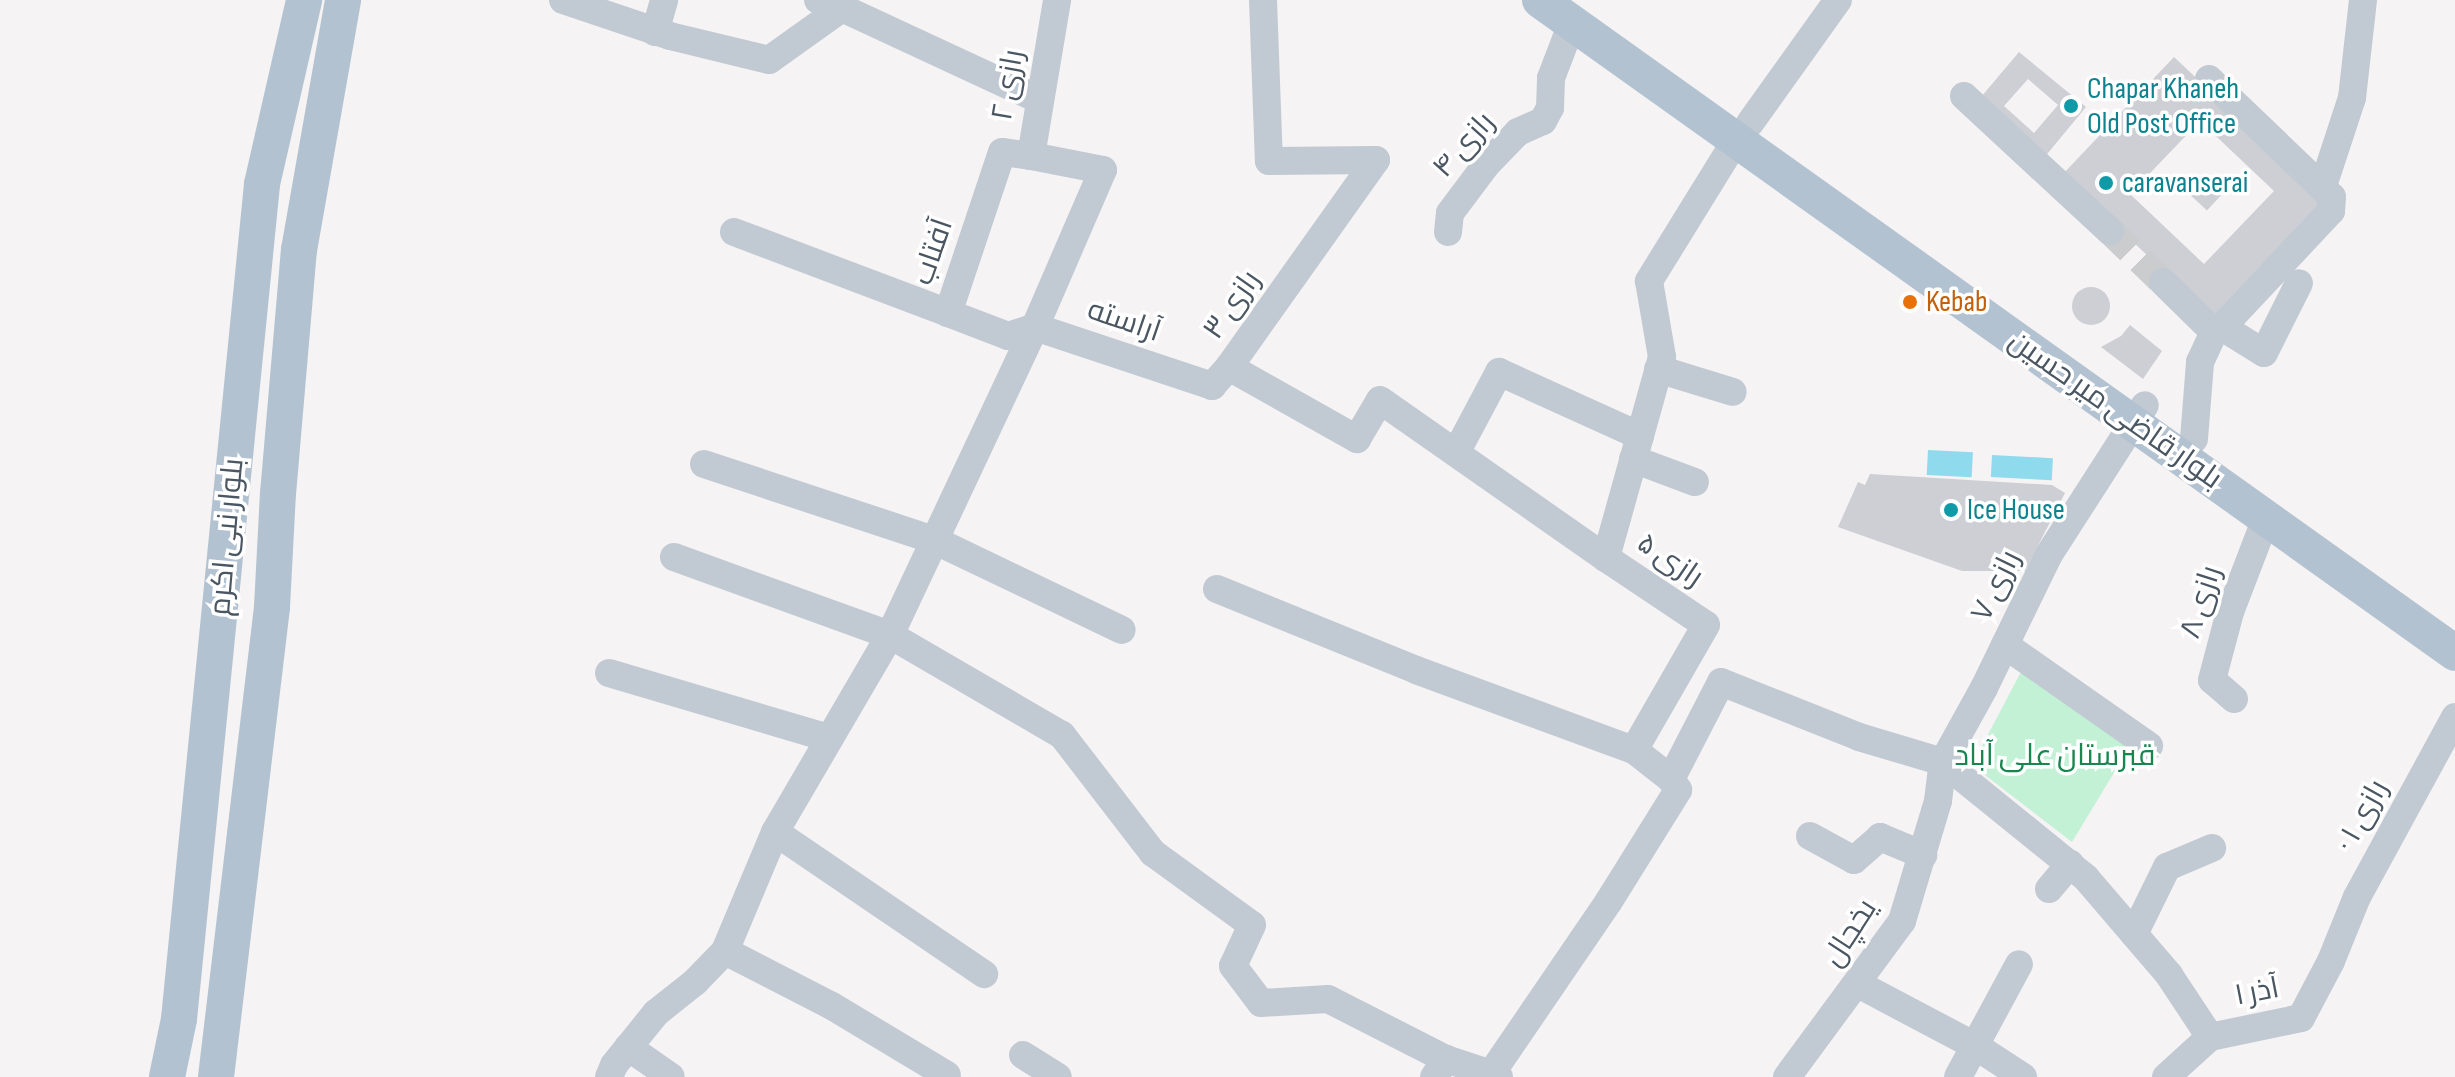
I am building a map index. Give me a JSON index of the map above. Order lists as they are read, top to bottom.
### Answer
{
  "streets": {
    "main road": ["بلوار قاضی میر حسین", "بلوار نبی اکرم"],
    "street": [
      "رازی ۲",
      "رازی ۴",
      "آفتاب",
      "رازی ۳",
      "آراسته",
      "رازی ۵",
      "رازی ۷",
      "رازی ۸",
      "رازی ۱ ۰",
      "یخچال",
      "آذر ۱"
    ]
  },
  "crossings": [
    ["رازی ۲", "آفتاب"],
    ["رازی ۲", "آراسته"],
    ["رازی ۴", "بلوار قاضی میر حسین"],
    ["آفتاب", "آراسته"],
    ["رازی ۳", "آراسته"],
    ["رازی ۳", "رازی ۵"],
    ["بلوار قاضی میر حسین", "رازی ۵"],
    ["بلوار قاضی میر حسین", "رازی ۷"],
    ["بلوار قاضی میر حسین", "رازی ۸"],
    ["رازی ۷", "یخچال"],
    ["رازی ۱ ۰", "آذر ۱"]
  ],
  "parks": ["قبرستان علی آباد"],
  "places": [
    "Chapar Khaneh Old Post Office",
    "caravanserai",
    "Kebab",
    "Ice House"
  ]
}
